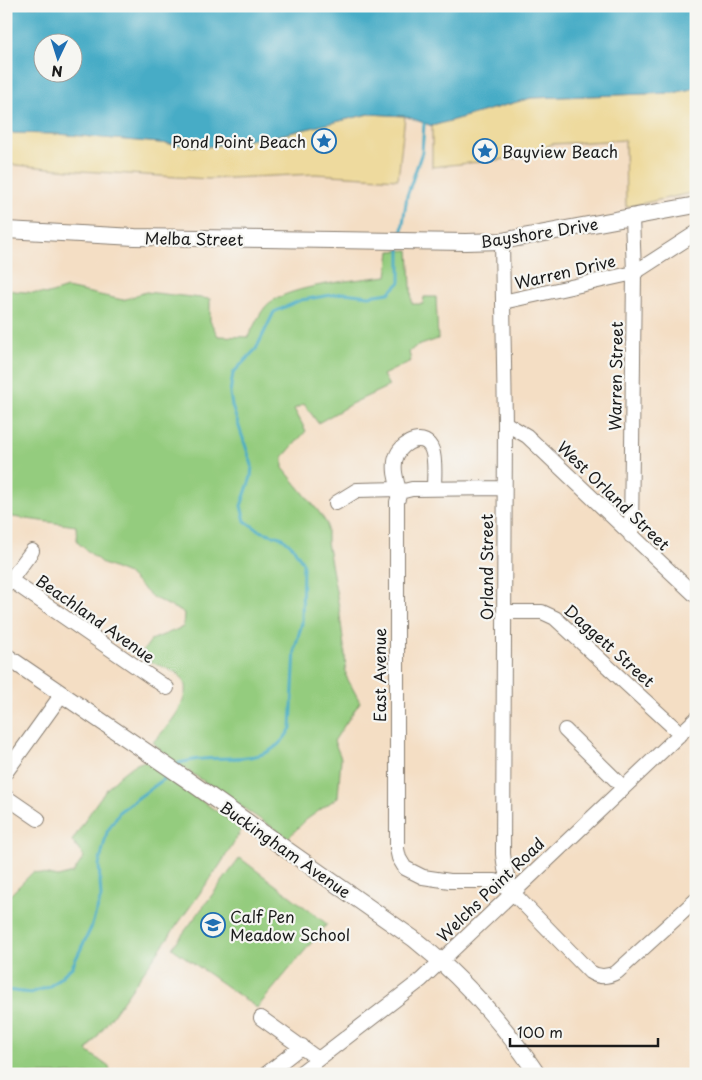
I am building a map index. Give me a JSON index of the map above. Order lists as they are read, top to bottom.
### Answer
{
  "streets": {
    "main road": ["Bayshore Drive", "Melba Street", "Buckingham Avenue"],
    "street": [
      "Warren Drive",
      "Warren Street",
      "West Orland Street",
      "Orland Street",
      "Beachland Avenue",
      "Daggett Street",
      "East Avenue",
      "Welchs Point Road"
    ]
  },
  "crossings": [
    ["Bayshore Drive", "Melba Street"],
    ["Bayshore Drive", "Warren Street"],
    ["Bayshore Drive", "Orland Street"],
    ["Warren Drive", "Warren Street"],
    ["Warren Drive", "Orland Street"],
    ["Warren Street", "West Orland Street"],
    ["West Orland Street", "Orland Street"],
    ["Orland Street", "Daggett Street"],
    ["Orland Street", "East Avenue"],
    ["Orland Street", "Welchs Point Road"],
    ["Daggett Street", "Welchs Point Road"],
    ["East Avenue", "Welchs Point Road"],
    ["Buckingham Avenue", "Welchs Point Road"]
  ],
  "places": {
    "place": ["Pond Point Beach", "Bayview Beach"],
    "school or university": ["Calf Pen Meadow School"]
  },
  "scale_bar": "100 m",
  "north": "bottom"
}
